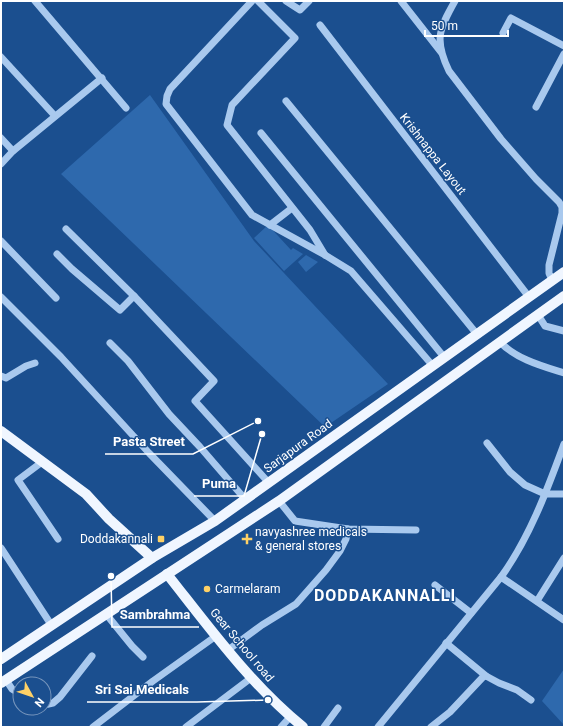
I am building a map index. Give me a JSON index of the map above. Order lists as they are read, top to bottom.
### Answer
{
  "streets": {
    "main road": ["Sarjapura Road", "Gear School road"],
    "street": ["Krishnappa Layout"]
  },
  "crossings": [
    ["Krishnappa Layout", "Sarjapura Road"]
  ],
  "districts": ["DODDAKANNALLI"],
  "places": {
    "other": [
      "Pasta Street",
      "Puma",
      "Sambrahma",
      "Carmelaram",
      "Sri Sai Medicals"
    ],
    "transit": ["Doddakannali"],
    "health": ["navyashree medicals & general stores"]
  },
  "scale_bar": "50 m",
  "north": "bottom right"
}
